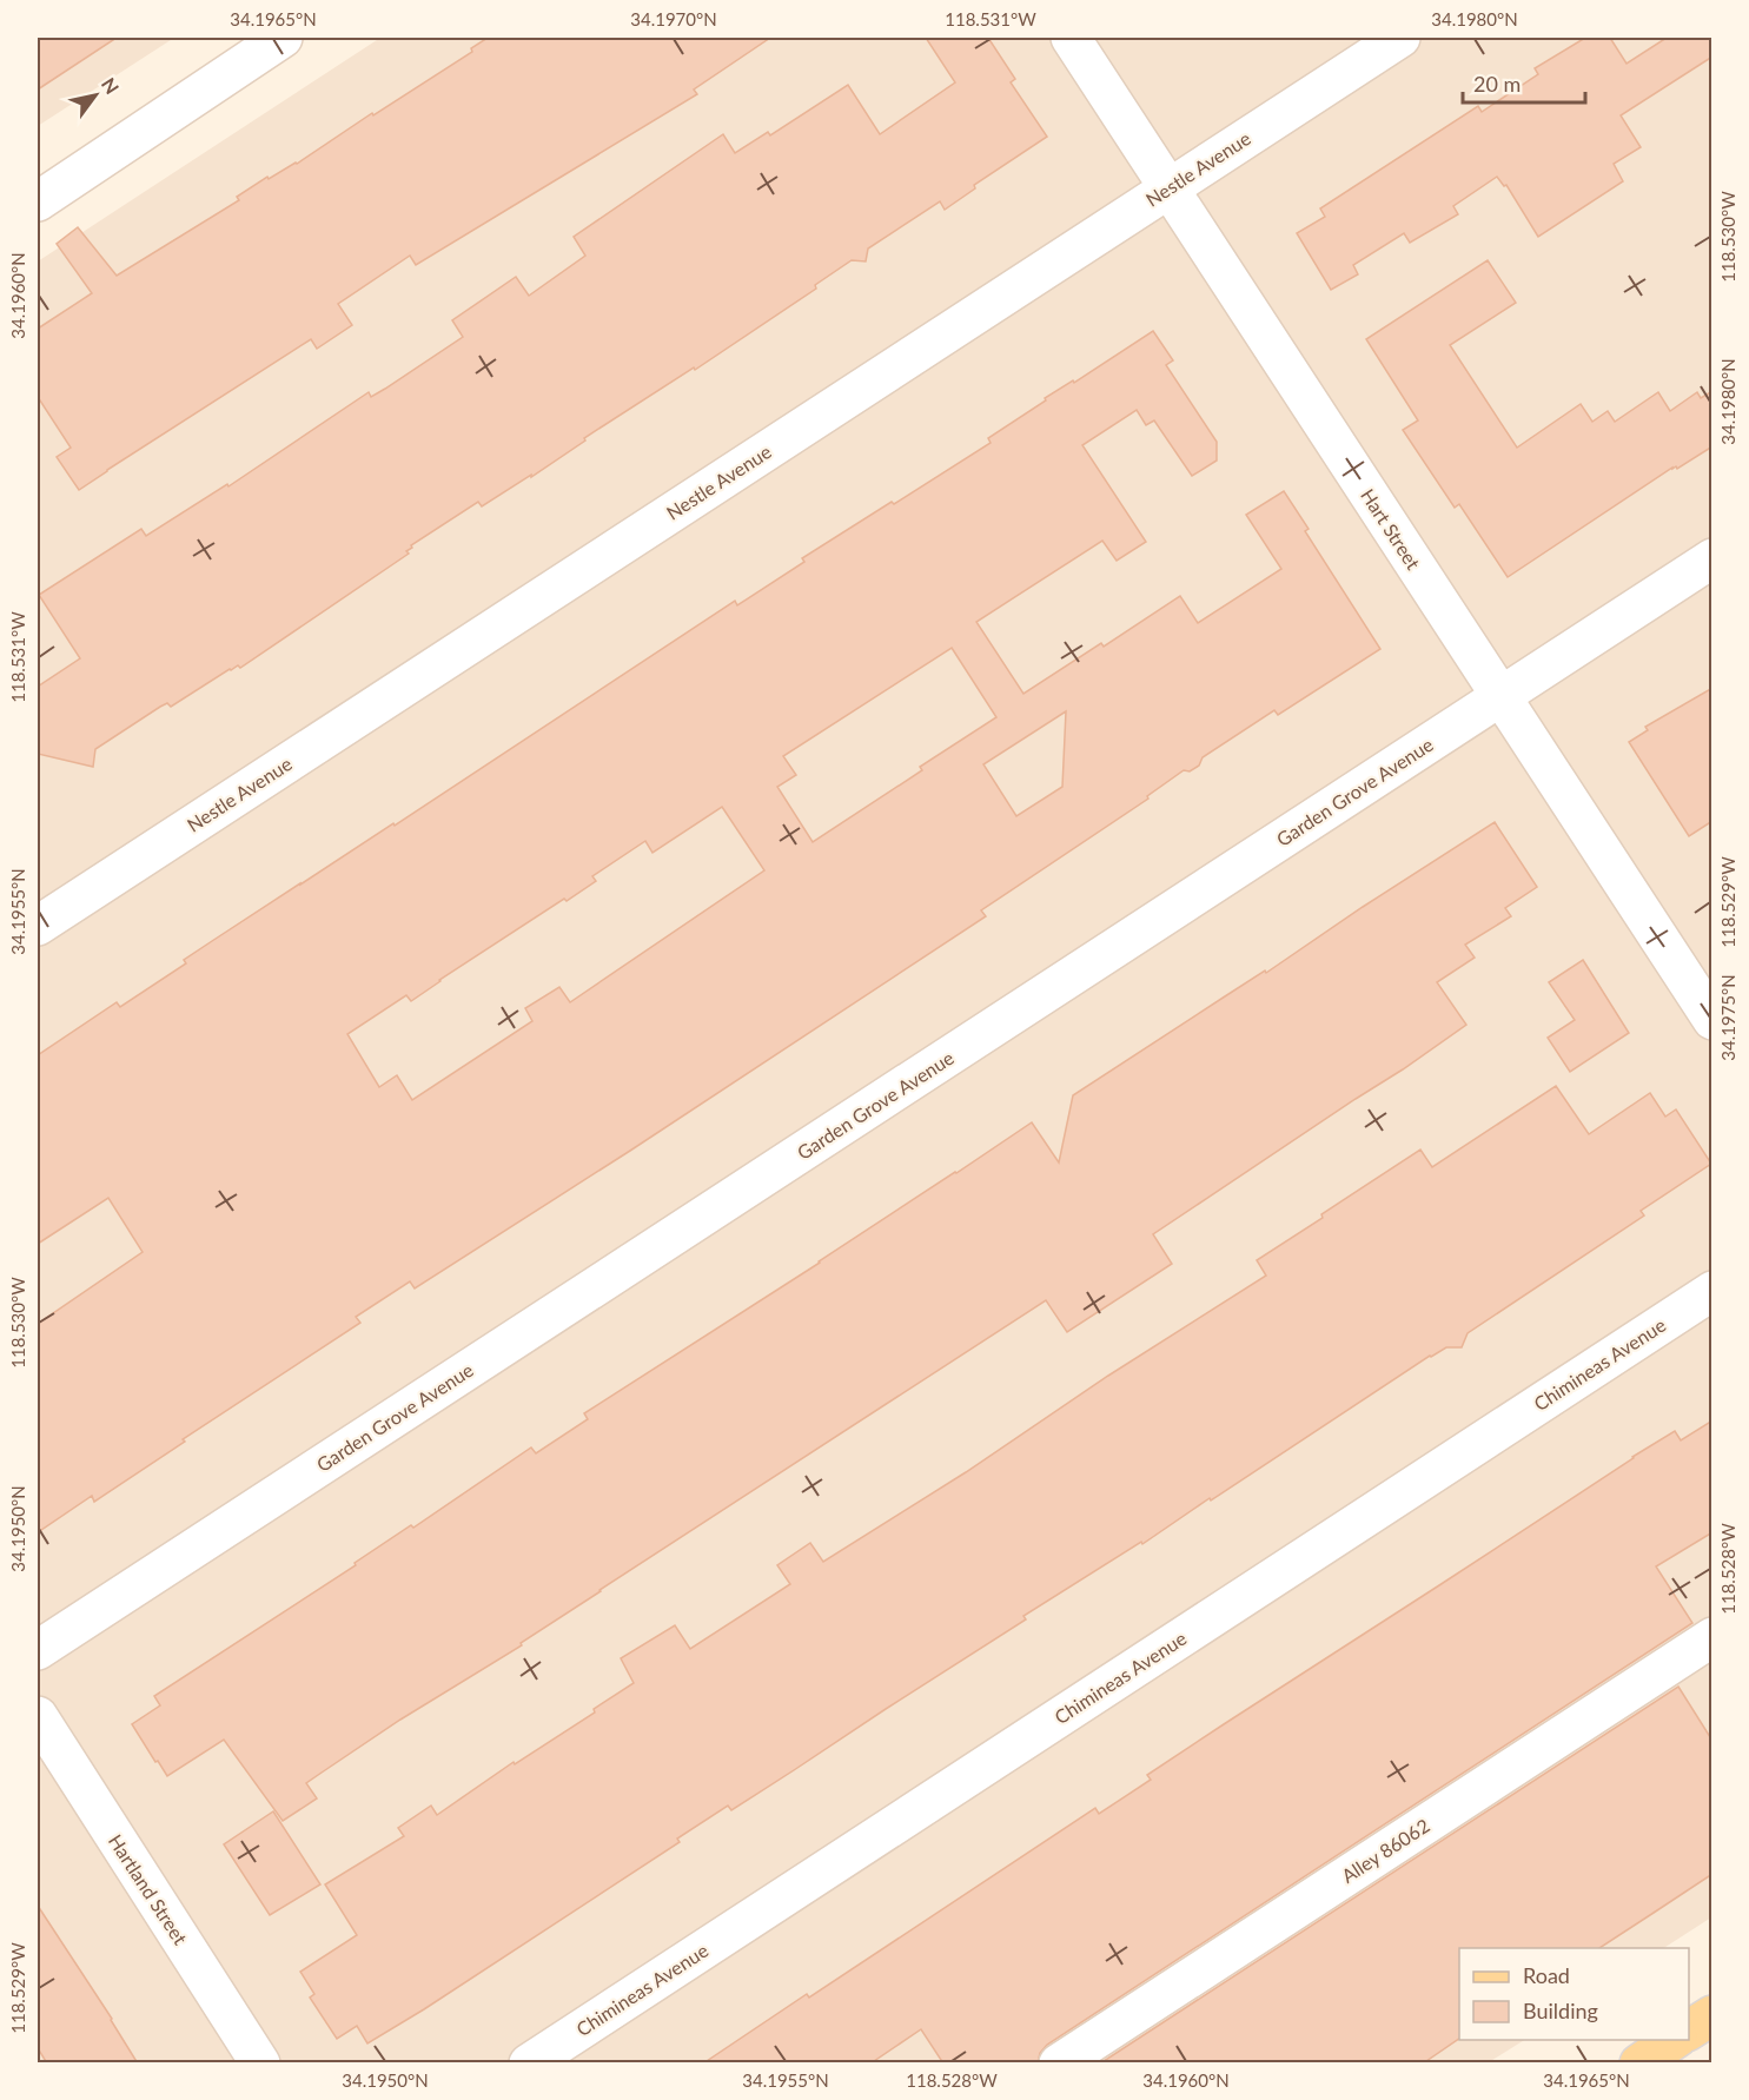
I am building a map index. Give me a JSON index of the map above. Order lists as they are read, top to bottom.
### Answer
{
  "streets": {
    "street": [
      "Nestle Avenue",
      "Hart Street",
      "Garden Grove Avenue",
      "Chimineas Avenue",
      "Alley 86062",
      "Hartland Street"
    ]
  },
  "crossings": [
    ["Nestle Avenue", "Hart Street"],
    ["Hart Street", "Garden Grove Avenue"]
  ],
  "legend": ["Road", "Building"],
  "scale_bar": "20 m",
  "north": "top right",
  "coordinates": [
    "34.1965°N",
    "34.1970°N",
    "118.531°W",
    "34.1980°N",
    "118.530°W",
    "34.1960°N",
    "118.529°W",
    "34.1955°N",
    "34.1975°N",
    "34.1950°N",
    "118.528°W"
  ]
}
